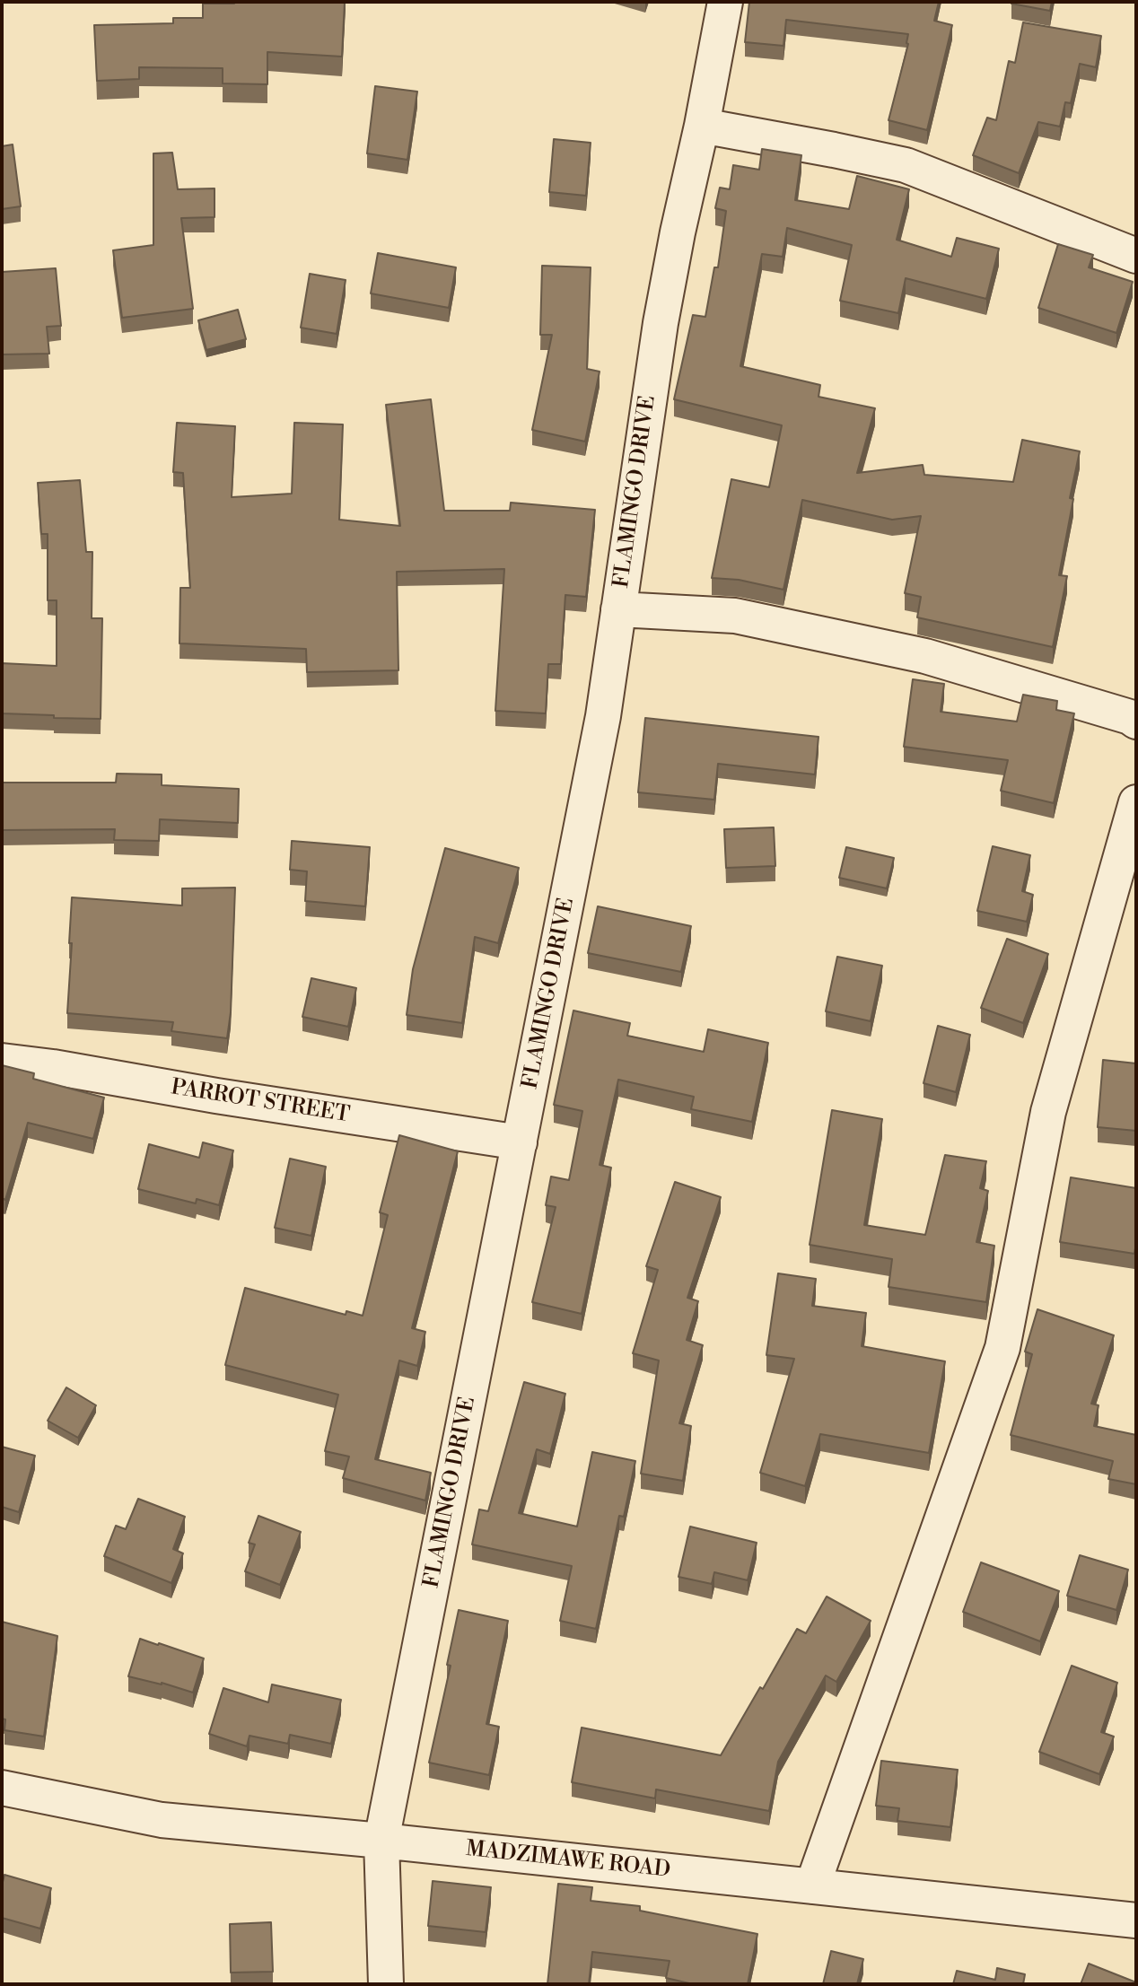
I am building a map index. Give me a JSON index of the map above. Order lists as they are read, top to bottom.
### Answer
{
  "streets": {
    "street": ["FLAMINGO DRIVE", "PARROT STREET", "MADZIMAWE ROAD"]
  },
  "crossings": [
    ["FLAMINGO DRIVE", "PARROT STREET"],
    ["FLAMINGO DRIVE", "MADZIMAWE ROAD"]
  ]
}
